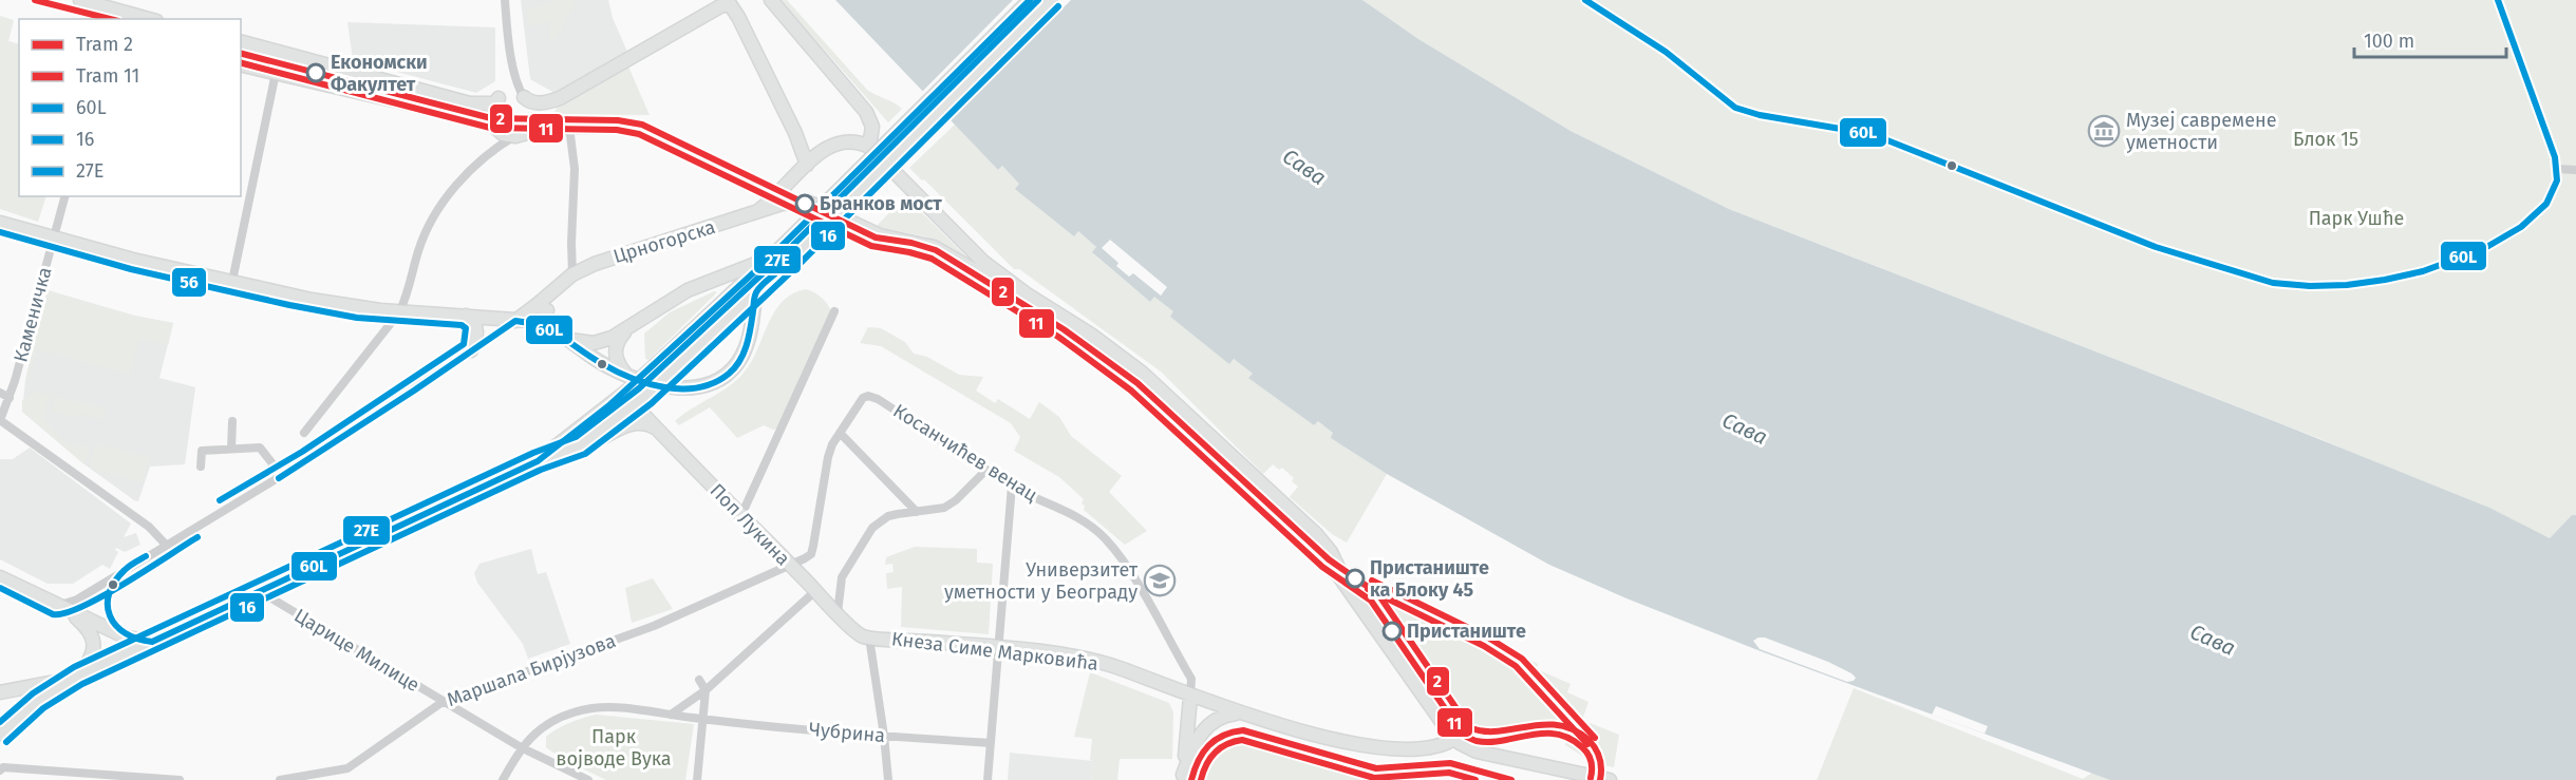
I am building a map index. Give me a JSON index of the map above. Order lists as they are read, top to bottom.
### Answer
{
  "streets": {
    "main road": ["Црногорска", "Поп Лукина", "Кнеза Симе Марковића"],
    "street": [
      "Каменичка",
      "Косанчићев венац",
      "Царице Милице",
      "Маршала Бирјузова",
      "Чубрина"
    ]
  },
  "crossings": [
    ["Косанчићев венац", "Поп Лукина"],
    ["Косанчићев венац", "Кнеза Симе Марковића"],
    ["Косанчићев венац", "Маршала Бирјузова"],
    ["Поп Лукина", "Кнеза Симе Марковића"],
    ["Поп Лукина", "Маршала Бирјузова"],
    ["Царице Милице", "Маршала Бирјузова"],
    ["Царице Милице", "Чубрина"]
  ],
  "water": ["Сава"],
  "parks": ["Блок 15", "Парк Ушће", "Парк војводе Вука"],
  "places": {
    "other": [
      "Економски Факултет",
      "Бранков мост",
      "Пристаниште ка Блоку 45",
      "Пристаниште"
    ],
    "museum": ["Музеј савремене уметности"],
    "school or university": ["Универзитет уметности у Београду"]
  },
  "lines": [
    "tram line 2",
    "transit line 60L",
    "transit line 27E",
    "transit line 16",
    "tram line 11",
    "transit line 56"
  ],
  "legend": [
    "Tram 2",
    "Tram 11",
    "60L",
    "16",
    "27E"
  ],
  "scale_bar": "100 m"
}
